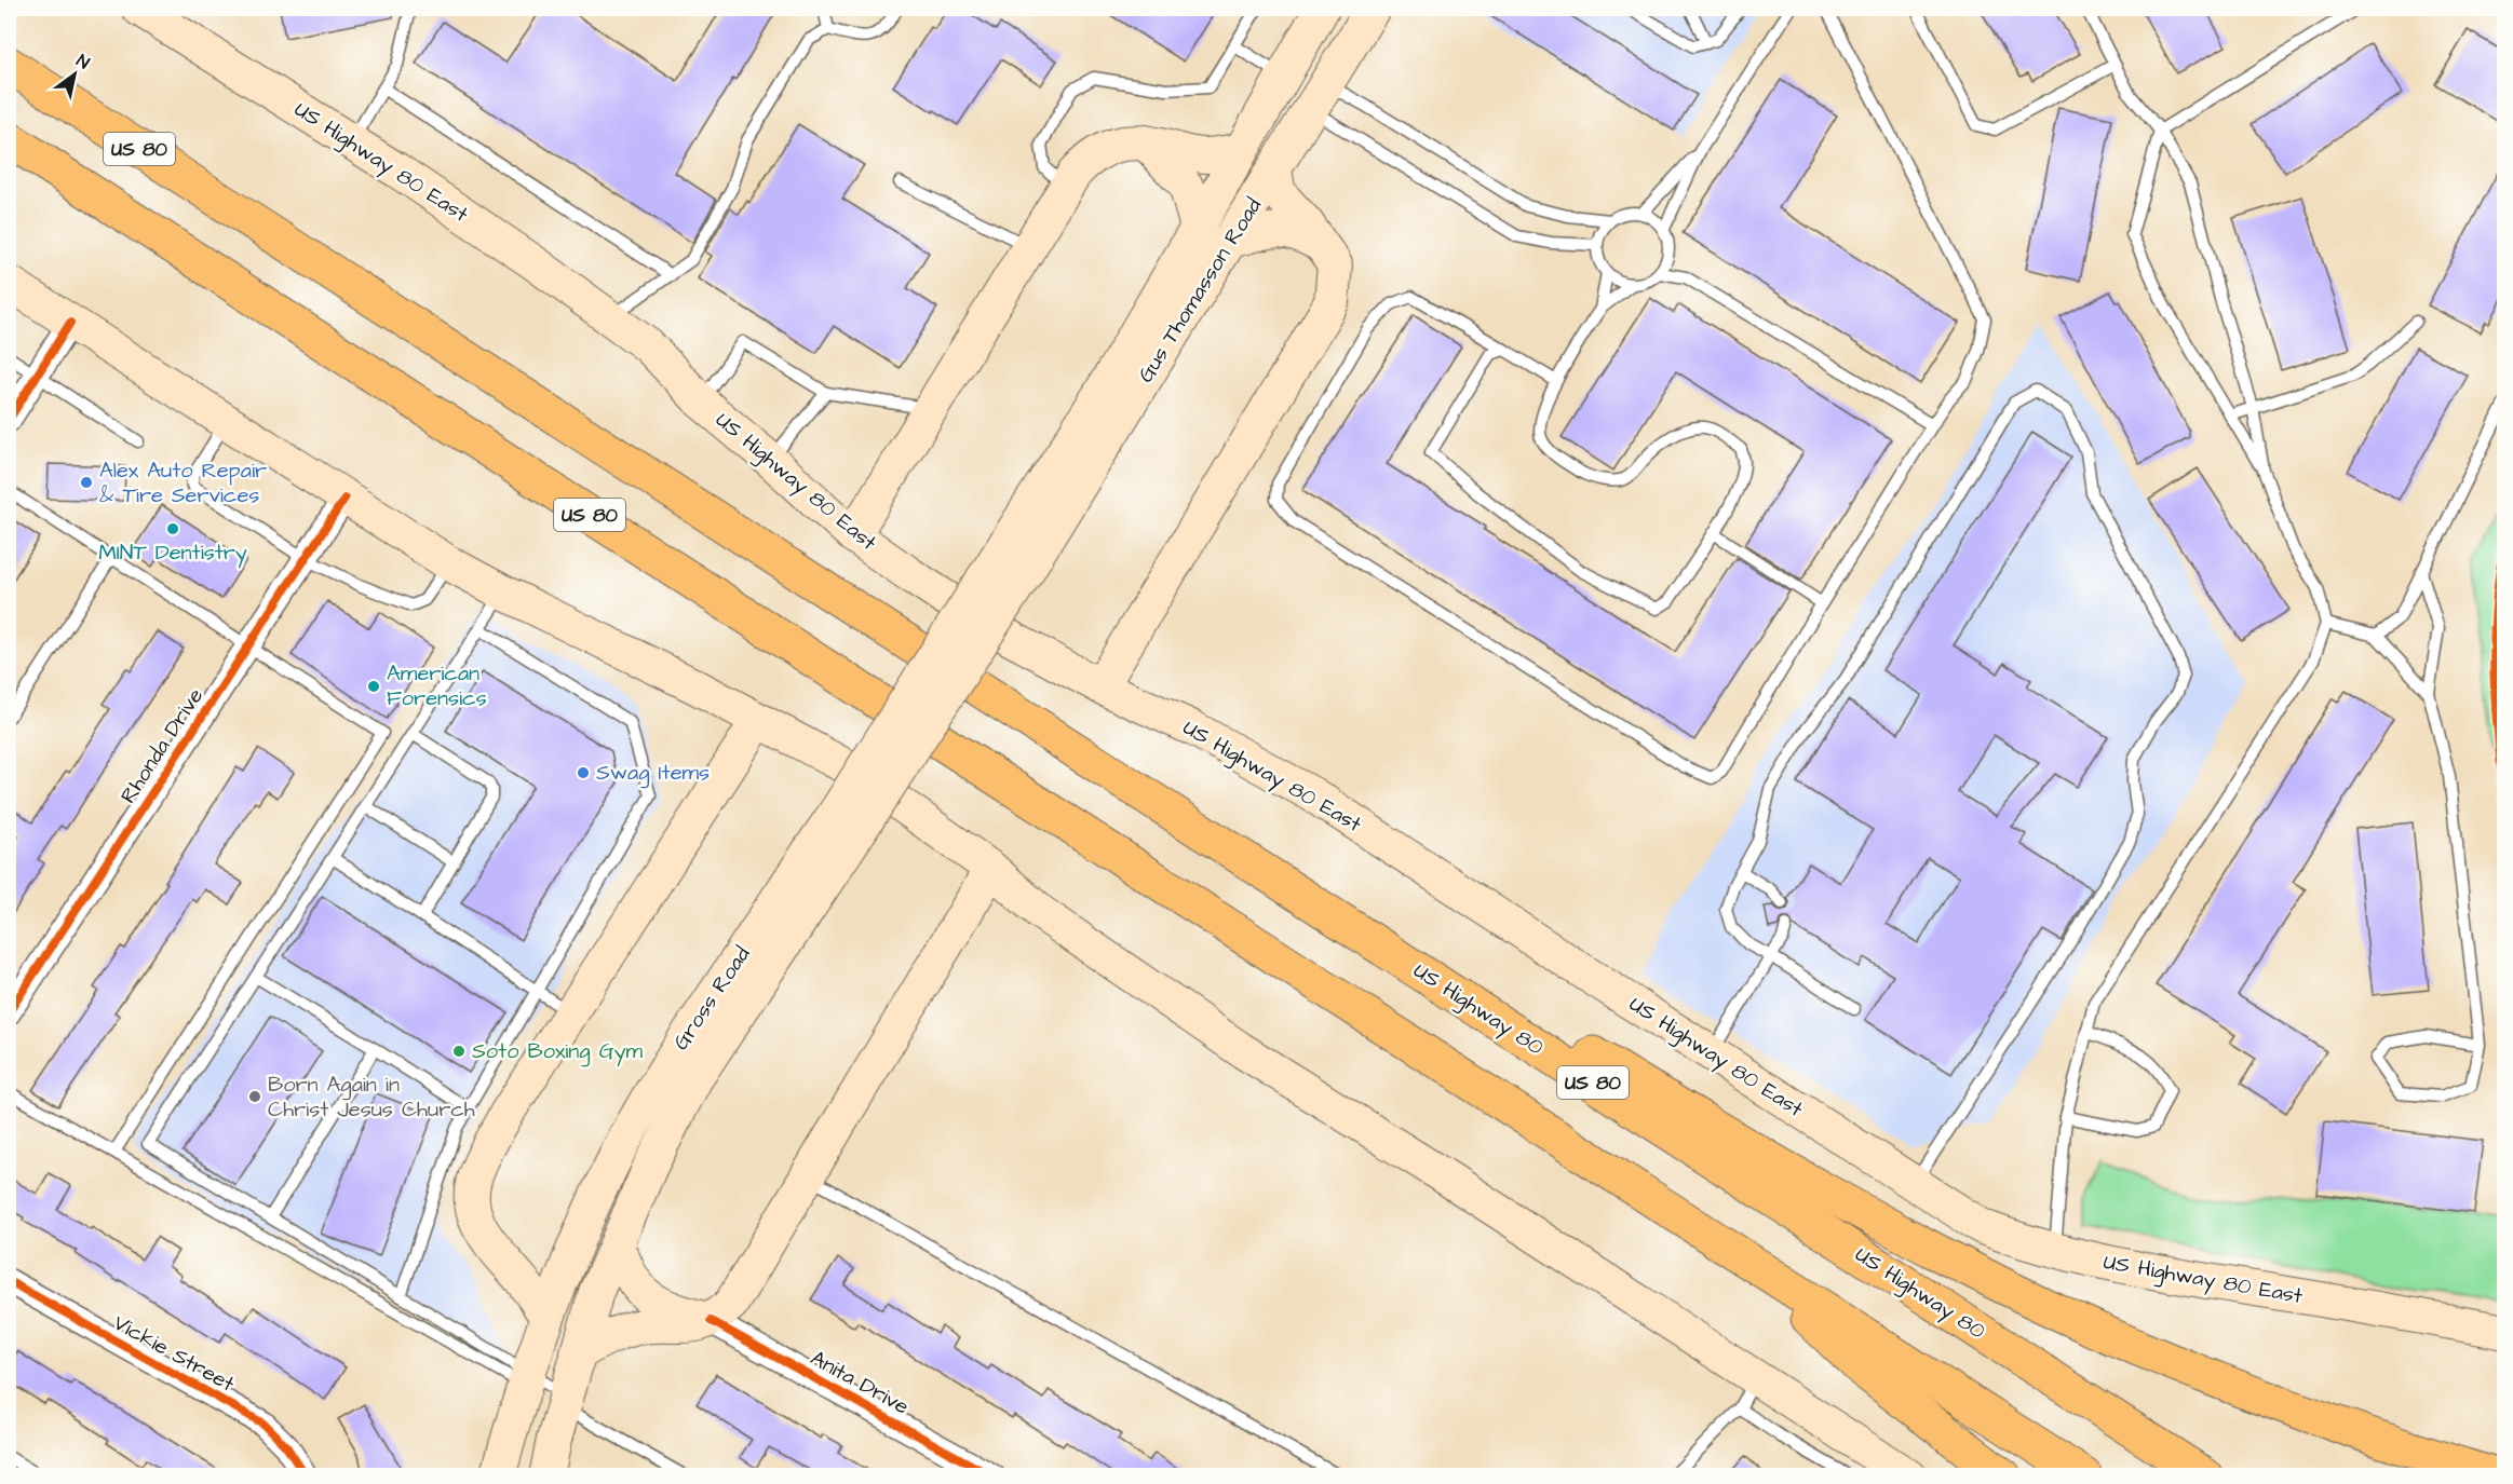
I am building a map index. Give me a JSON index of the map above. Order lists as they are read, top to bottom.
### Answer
{
  "streets": {
    "highway": ["US 80", "US Highway 80"],
    "main road": ["US Highway 80 East", "Gus Thomasson Road", "Gross Road"],
    "street": ["Rhonda Drive", "Vickie Street", "Anita Drive"]
  },
  "crossings": [
    ["Gus Thomasson Road", "Gross Road"]
  ],
  "places": [
    "Alex Auto Repair & Tire Services",
    "MINT Dentistry",
    "American Forensics",
    "Swag Items",
    "Soto Boxing Gym",
    "Born Again in Christ Jesus Church"
  ],
  "north": "top right"
}
